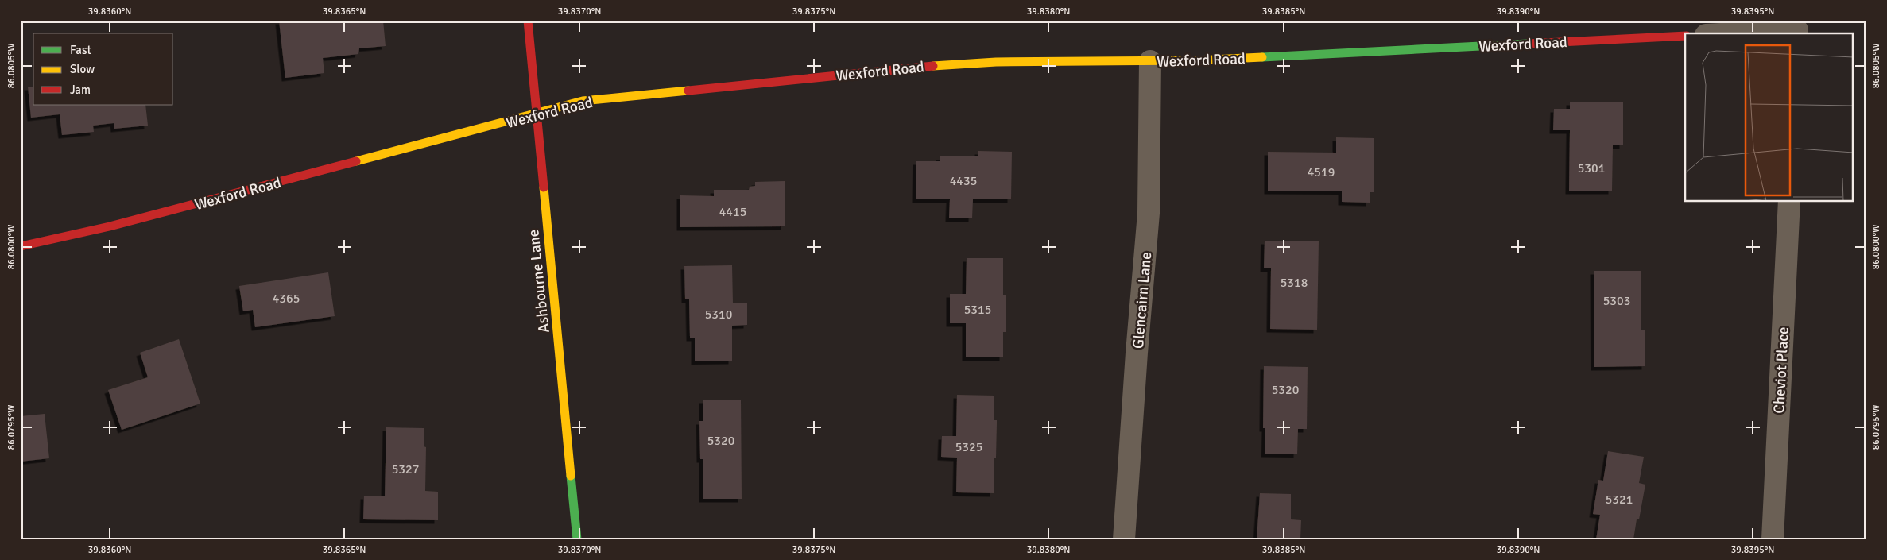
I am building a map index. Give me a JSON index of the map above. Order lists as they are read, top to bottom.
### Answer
{
  "streets": {
    "street": [
      "Wexford Road",
      "Ashbourne Lane",
      "Glencairn Lane",
      "Cheviot Place"
    ]
  },
  "crossings": [
    ["Wexford Road", "Ashbourne Lane"],
    ["Wexford Road", "Glencairn Lane"]
  ],
  "house_numbers": [
    "5301",
    "4519",
    "4435",
    "4415",
    "5318",
    "4365",
    "5303",
    "5315",
    "5310",
    "5320",
    "5320",
    "5325",
    "5327",
    "5321"
  ],
  "legend": ["Fast", "Slow", "Jam"],
  "coordinates": [
    "39.8360°N",
    "39.8365°N",
    "39.8370°N",
    "39.8375°N",
    "39.8380°N",
    "39.8385°N",
    "39.8390°N",
    "39.8395°N",
    "86.0805°W",
    "86.0800°W",
    "86.0795°W"
  ]
}
